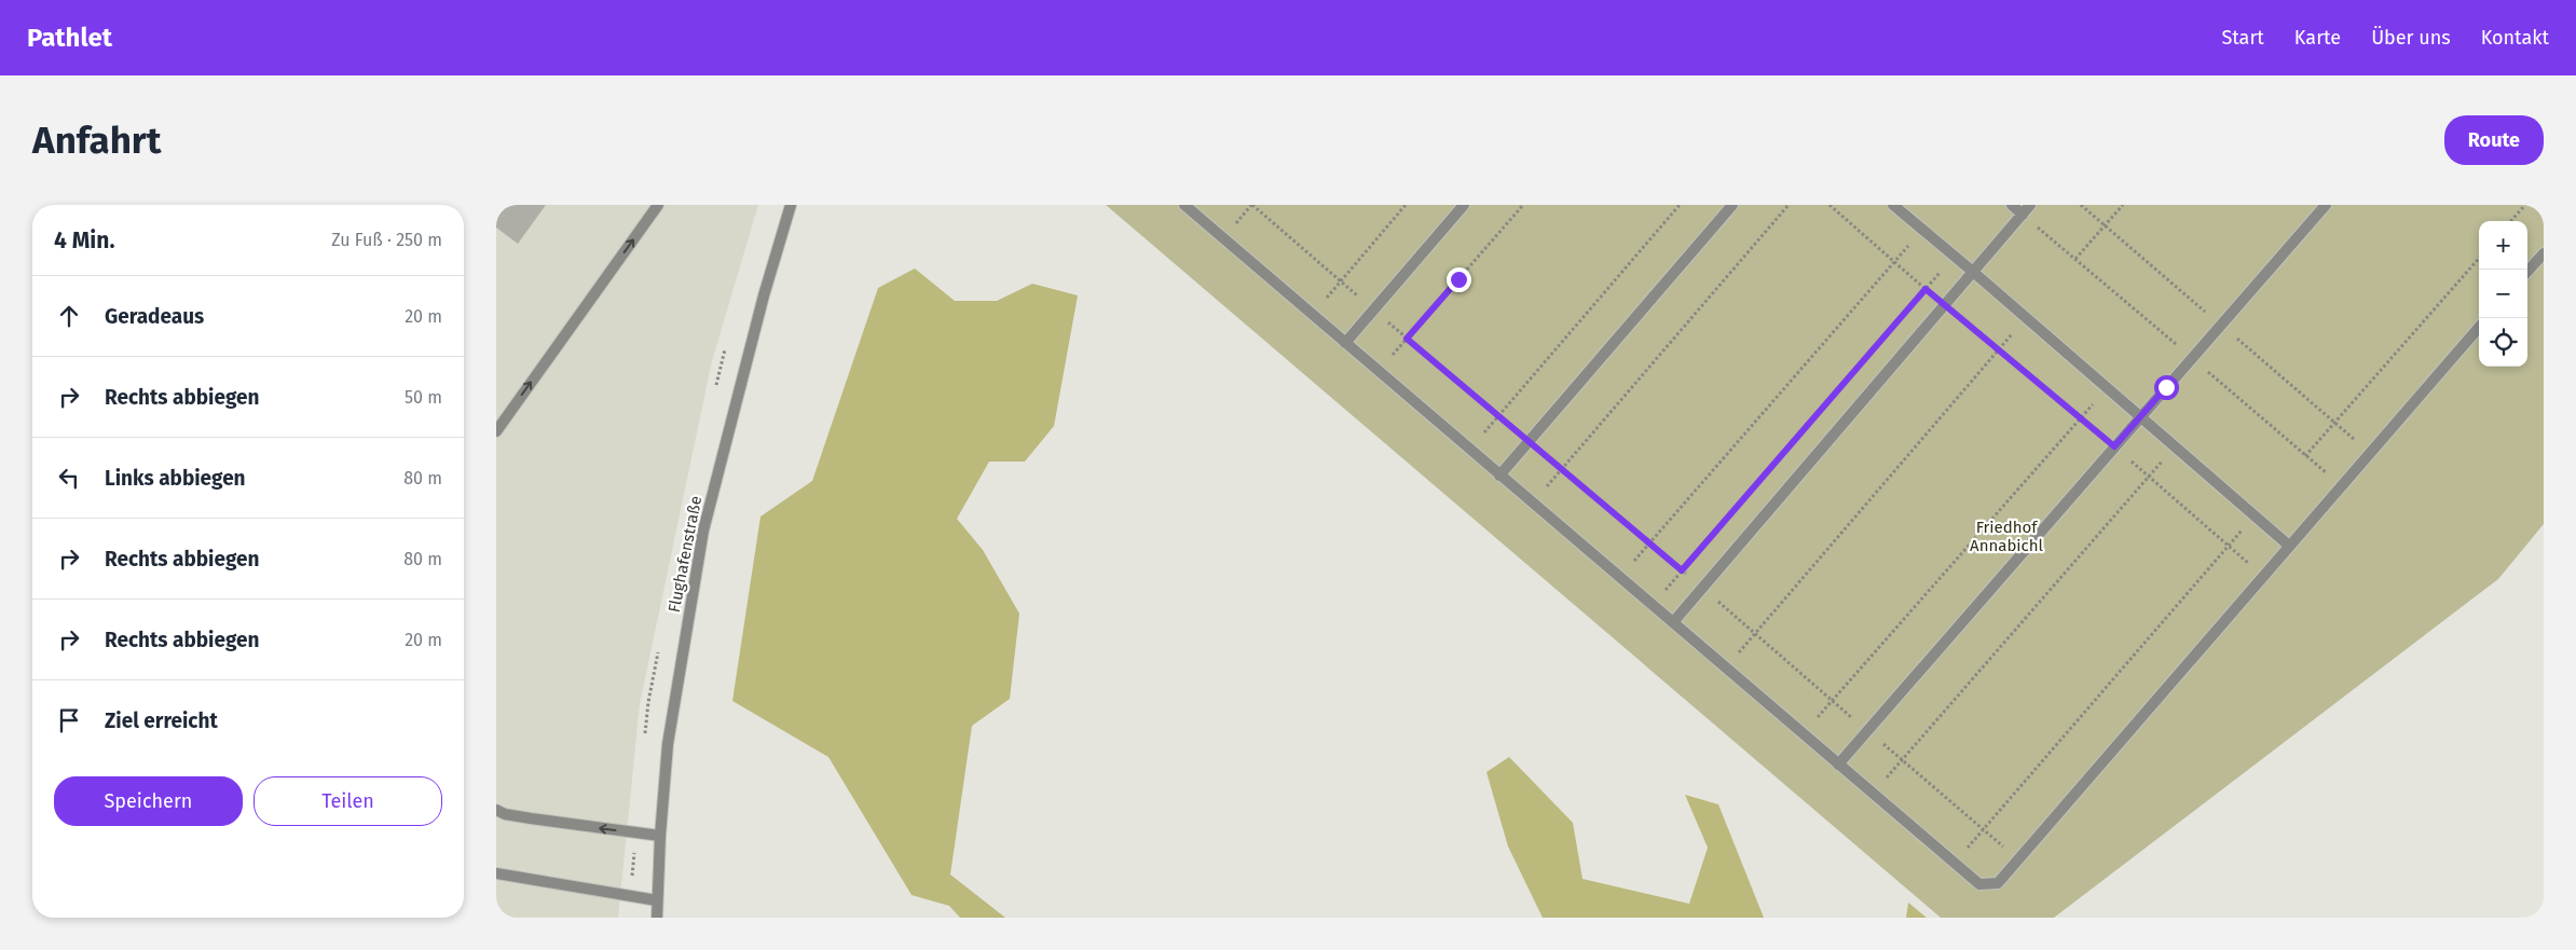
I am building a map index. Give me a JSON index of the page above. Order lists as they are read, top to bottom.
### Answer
{
  "streets": {
    "street": ["Flughafenstraße"]
  },
  "parks": ["Friedhof Annabichl"],
  "page": {
    "header": "Pathlet",
    "nav": [
      "Start",
      "Karte",
      "Über uns",
      "Kontakt"
    ],
    "buttons": [
      "Route",
      ["Speichern", "Teilen"]
    ],
    "title": "Anfahrt",
    "heading": ["4 Min.", "Zu Fuß · 250 m"],
    "map_buttons": ["+", "−"],
    "list": [
      ["Geradeaus", "20 m"],
      ["Rechts abbiegen", "50 m"],
      ["Links abbiegen", "80 m"],
      ["Rechts abbiegen", "80 m"],
      ["Rechts abbiegen", "20 m"],
      "Ziel erreicht"
    ]
  }
}
